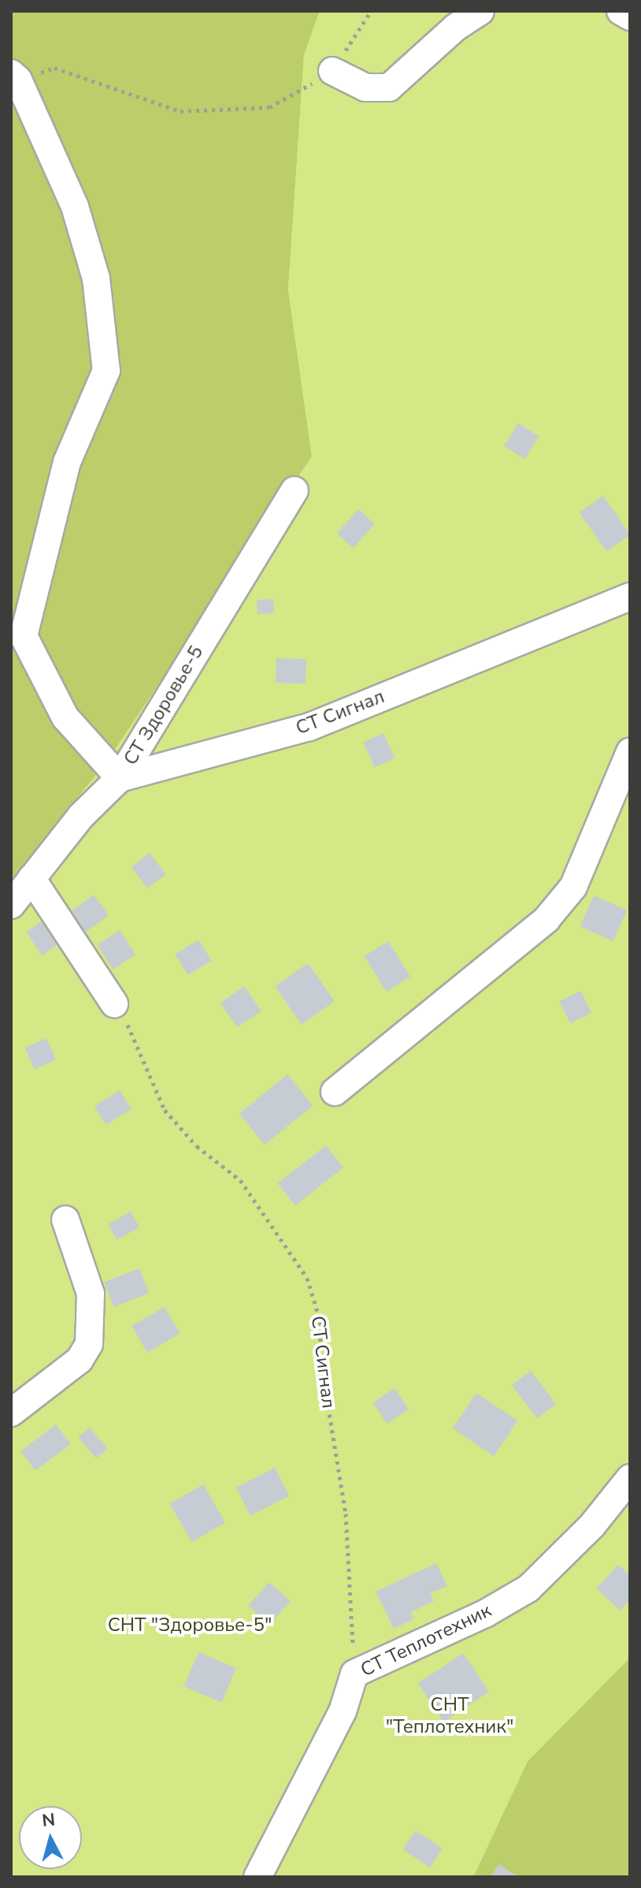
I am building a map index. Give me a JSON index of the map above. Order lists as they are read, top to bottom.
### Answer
{
  "streets": {
    "lane": ["СТ Здоровье-5", "СТ Сигнал", "СТ Теплотехник"]
  },
  "crossings": [
    ["СТ Здоровье-5", "СТ Сигнал"],
    ["СТ Сигнал", "СТ Теплотехник"]
  ],
  "parks": ["СНТ \"Здоровье-5\"", "СНТ \"Теплотехник\""],
  "north": "top"
}
